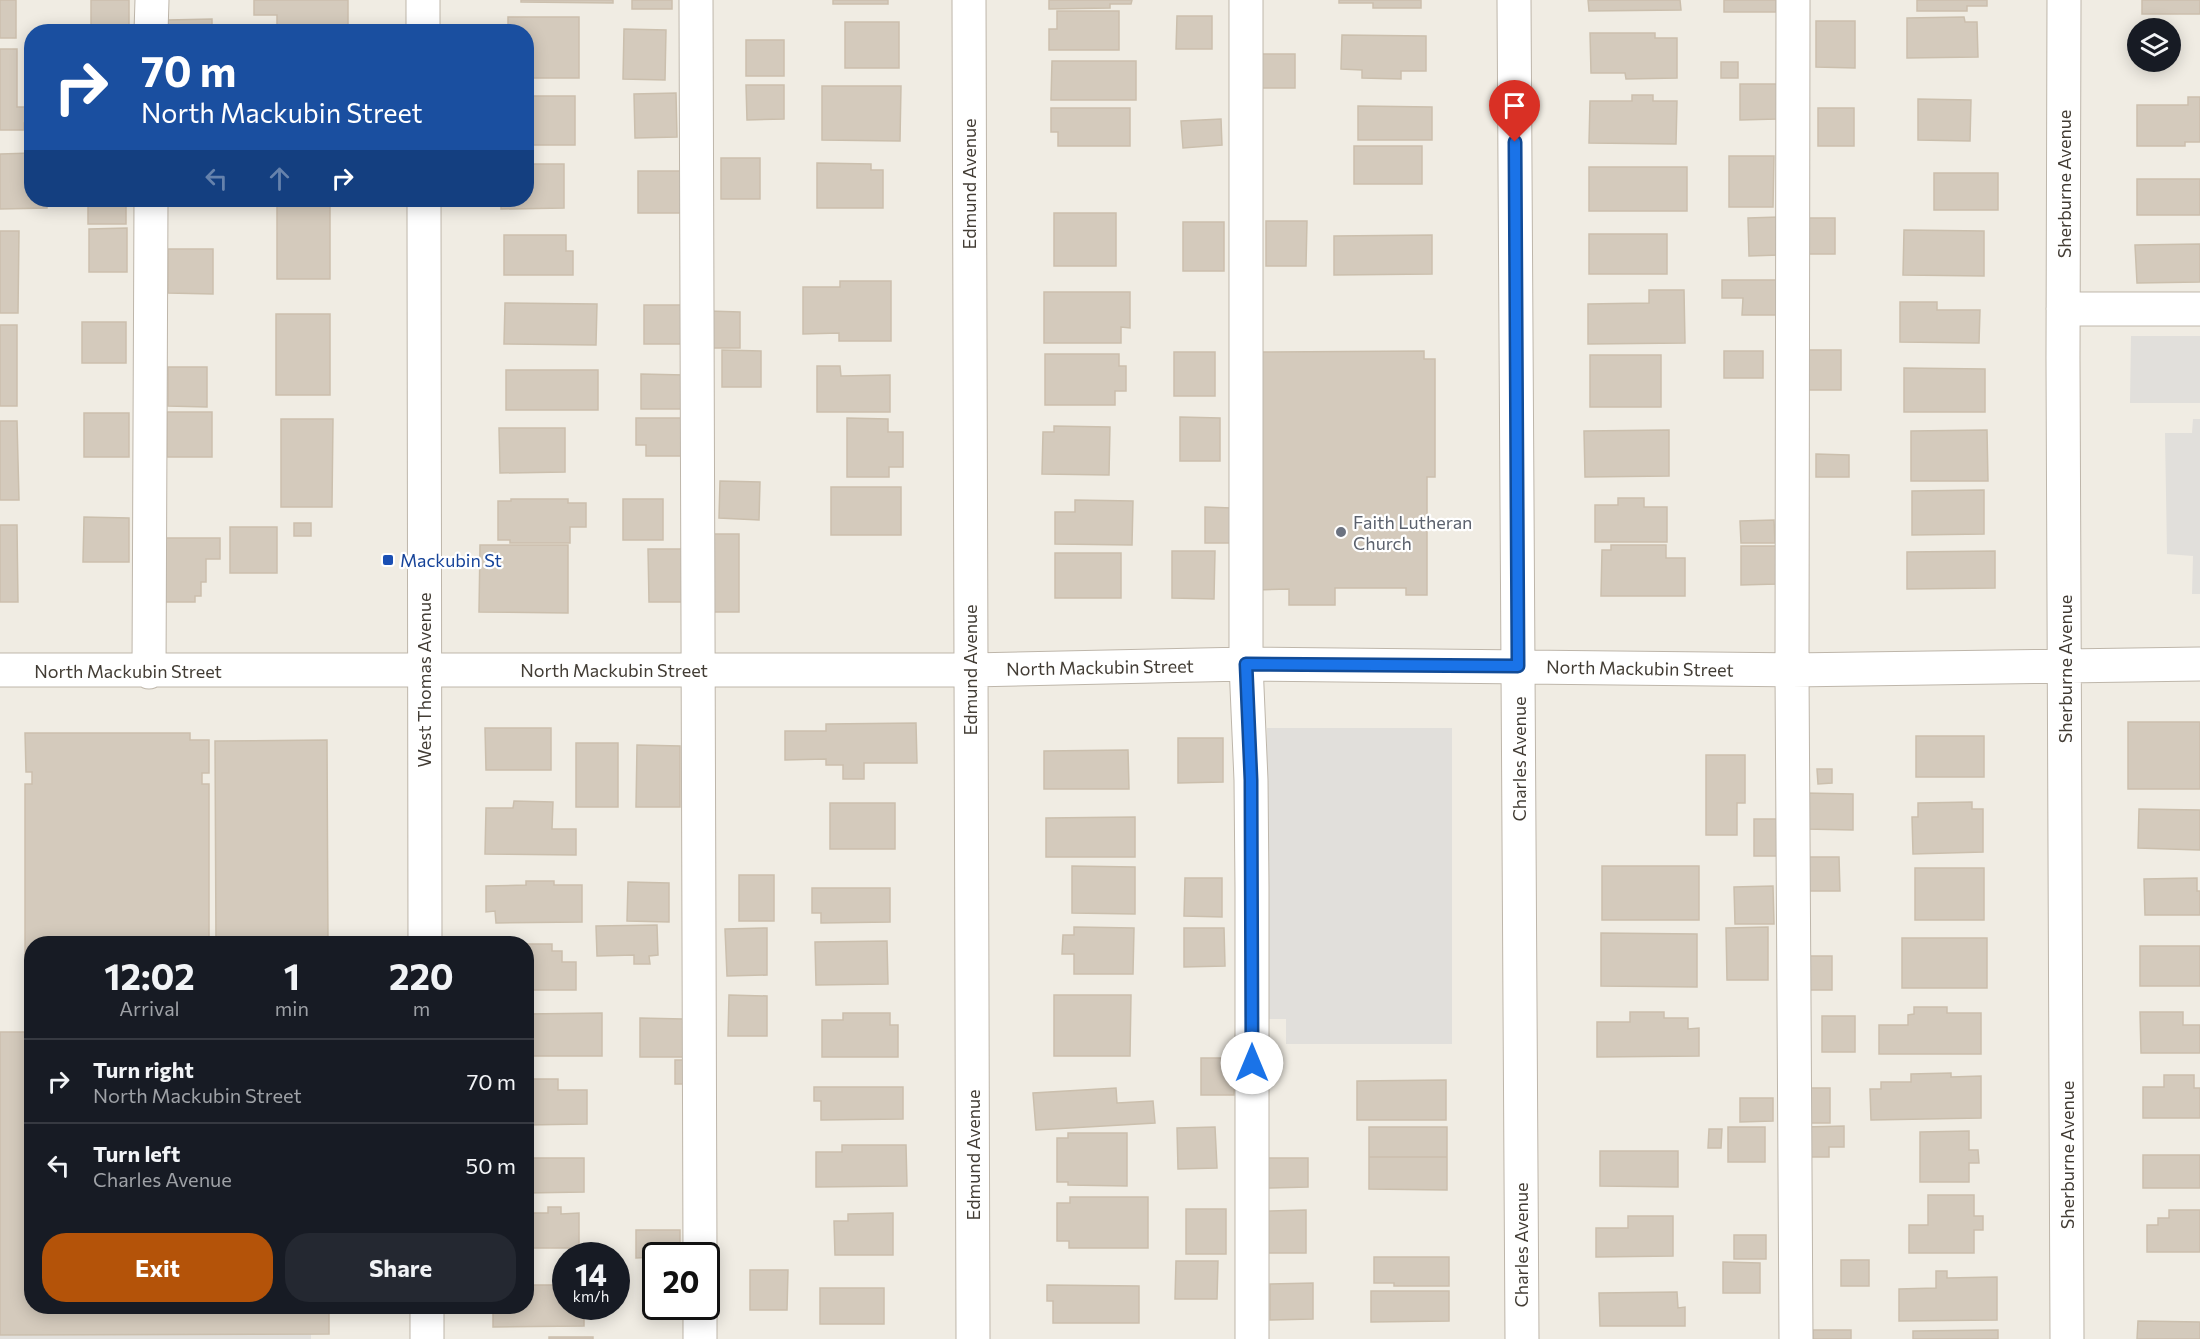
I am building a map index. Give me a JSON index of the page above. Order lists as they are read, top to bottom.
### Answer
{
  "streets": {
    "street": [
      "Edmund Avenue",
      "Sherburne Avenue",
      "North Mackubin Street",
      "West Thomas Avenue",
      "Charles Avenue"
    ]
  },
  "crossings": [
    ["Edmund Avenue", "North Mackubin Street"],
    ["Sherburne Avenue", "North Mackubin Street"],
    ["North Mackubin Street", "West Thomas Avenue"],
    ["North Mackubin Street", "Charles Avenue"]
  ],
  "places": {
    "other": ["Faith Lutheran Church"],
    "transit": ["Mackubin St"]
  },
  "page": {
    "turn": ["70 m", "North Mackubin Street"],
    "eta": [
      "12:02",
      "Arrival",
      "1",
      "min",
      "220",
      "m"
    ],
    "list": [
      {
        "name": "Turn right",
        "note": "North Mackubin Street",
        "value": "70 m"
      },
      {
        "name": "Turn left",
        "note": "Charles Avenue",
        "value": "50 m"
      }
    ],
    "buttons": ["Exit", "Share"],
    "speed": "14 km/h",
    "limit": "20"
  }
}
